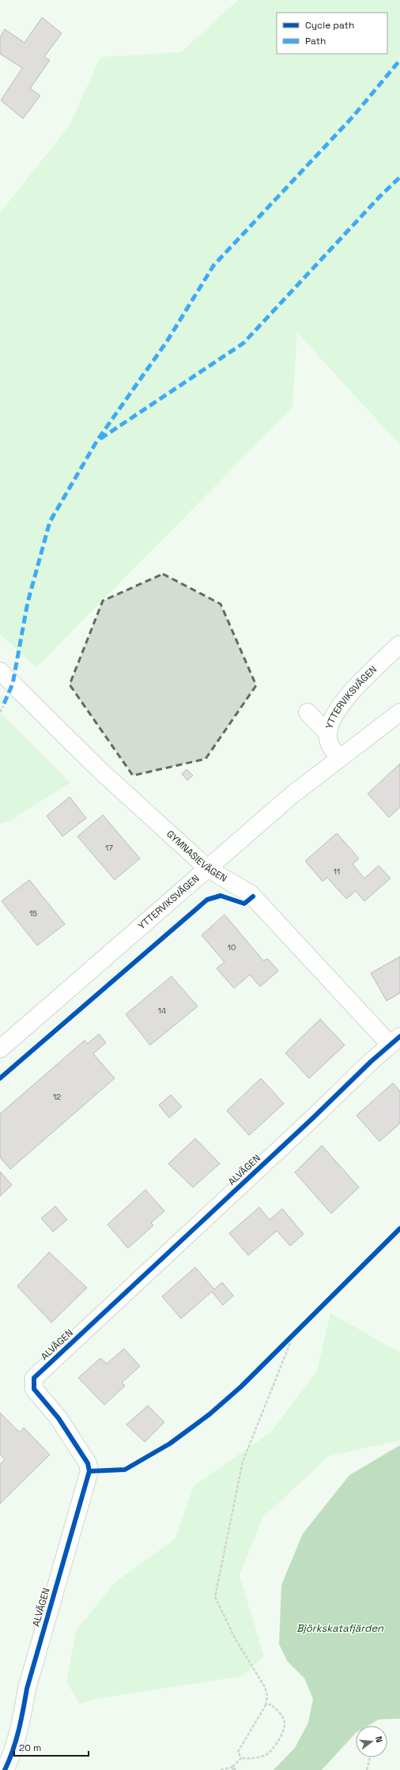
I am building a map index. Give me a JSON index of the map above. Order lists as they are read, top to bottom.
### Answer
{
  "streets": {
    "street": ["YTTERVIKSVÄGEN", "GYMNASIEVÄGEN", "ALVÄGEN"]
  },
  "crossings": [
    ["YTTERVIKSVÄGEN", "GYMNASIEVÄGEN"],
    ["GYMNASIEVÄGEN", "ALVÄGEN"]
  ],
  "water": ["Björkskatafjärden"],
  "house_numbers": [
    "17",
    "11",
    "15",
    "10",
    "14",
    "12"
  ],
  "legend": ["Cycle path", "Path"],
  "scale_bar": "20 m",
  "north": "right"
}
